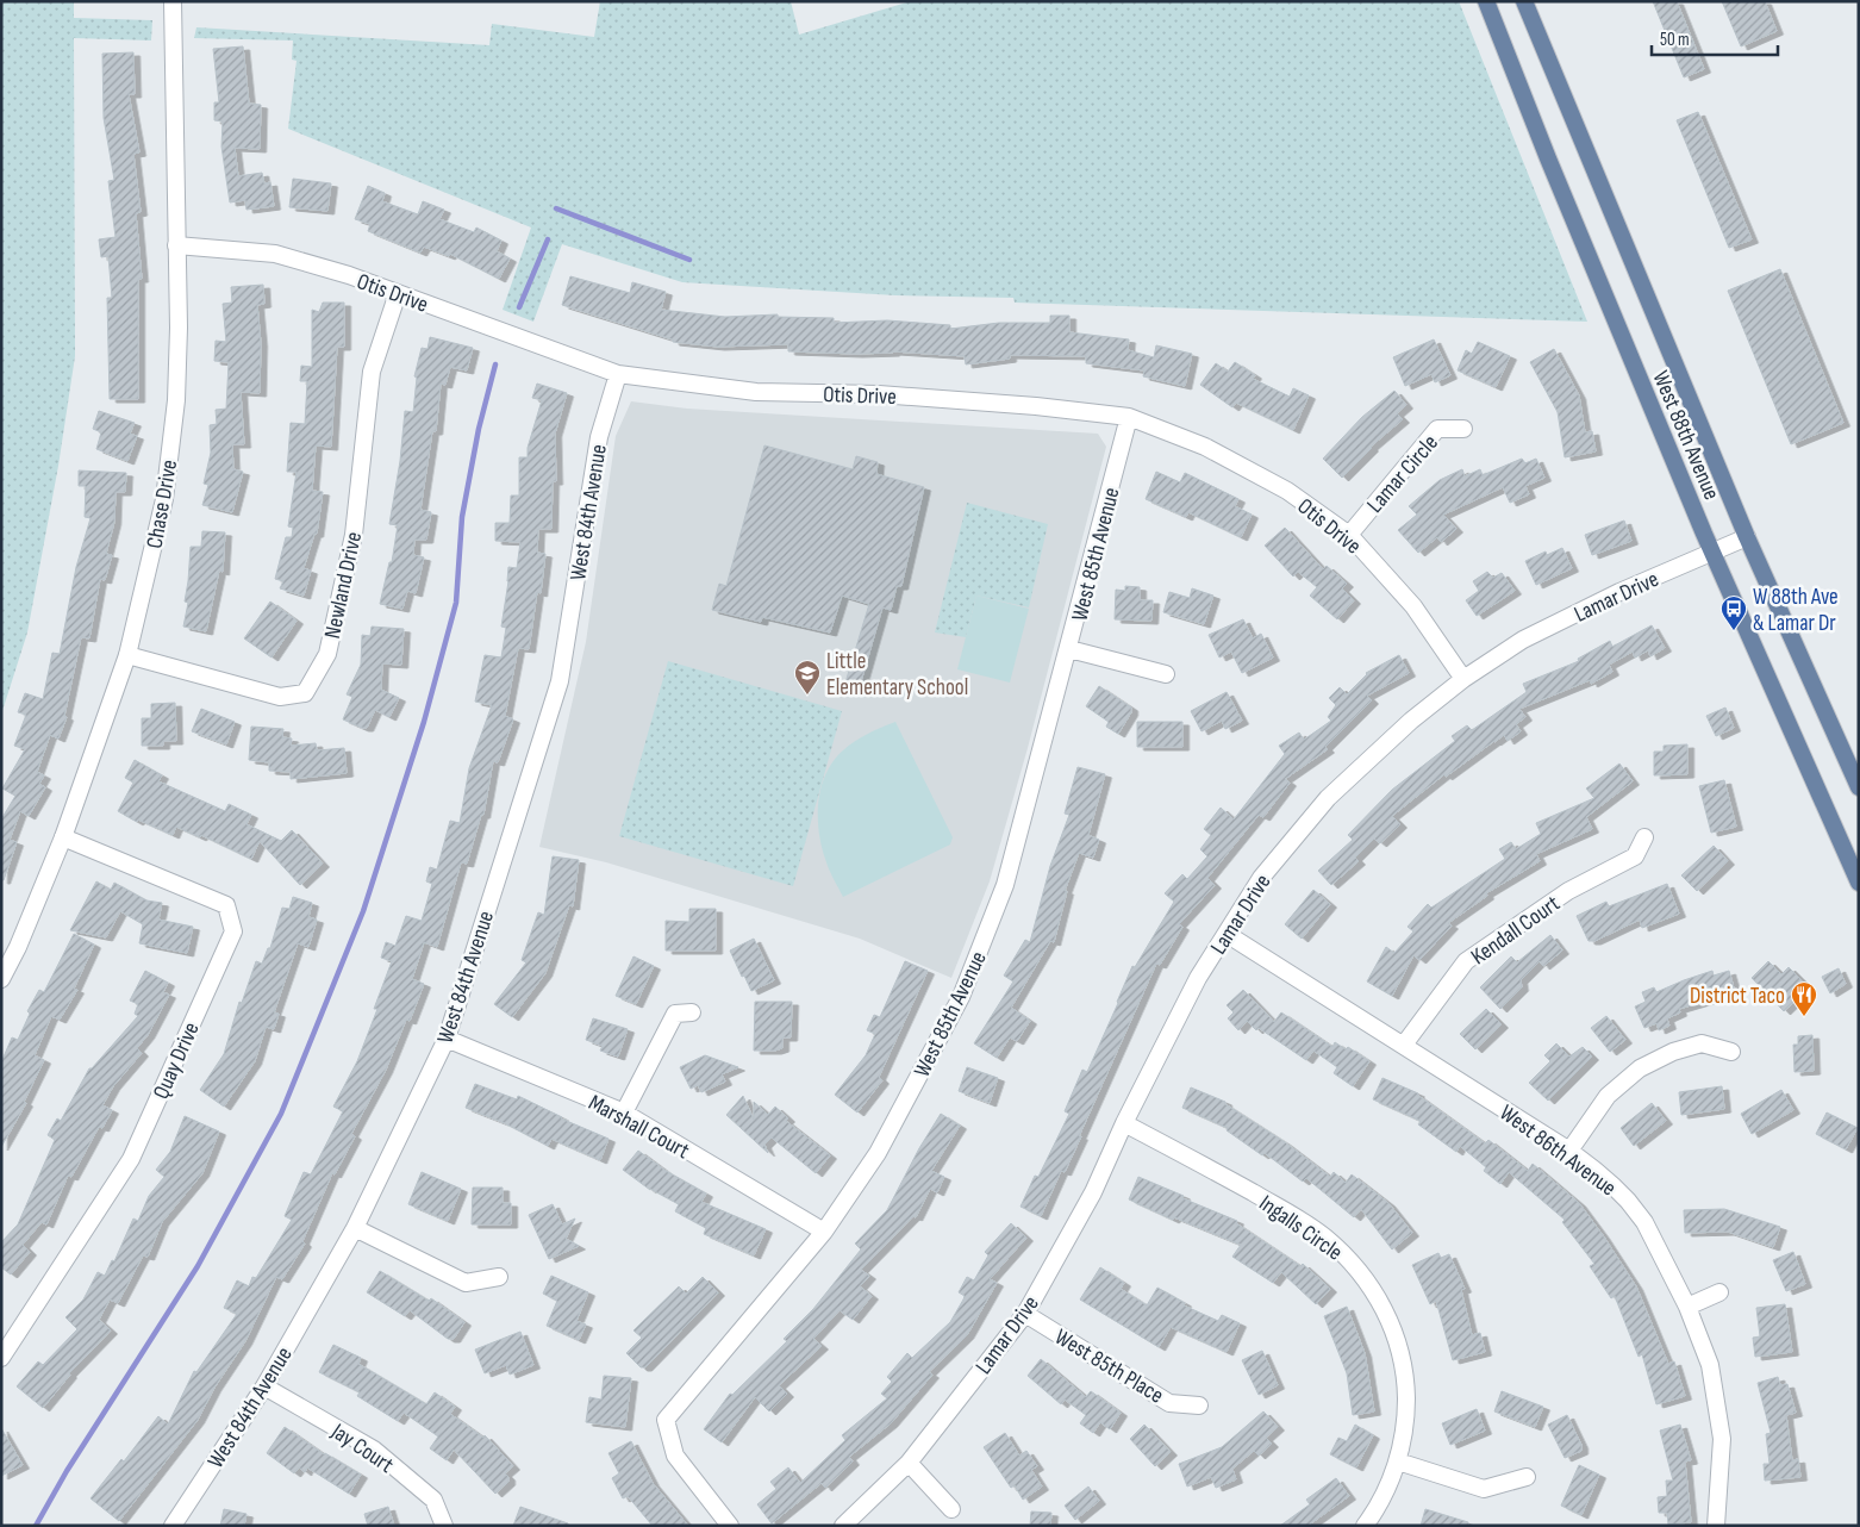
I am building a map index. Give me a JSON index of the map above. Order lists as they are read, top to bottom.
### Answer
{
  "streets": {
    "main road": ["West 88th Avenue"],
    "street": [
      "Otis Drive",
      "Lamar Circle",
      "Chase Drive",
      "West 84th Avenue",
      "West 85th Avenue",
      "Newland Drive",
      "Lamar Drive",
      "Kendall Court",
      "Quay Drive",
      "Marshall Court",
      "West 86th Avenue",
      "Ingalls Circle",
      "West 85th Place",
      "Jay Court"
    ]
  },
  "crossings": [
    ["Otis Drive", "Lamar Circle"],
    ["Otis Drive", "Chase Drive"],
    ["Otis Drive", "West 84th Avenue"],
    ["Otis Drive", "West 85th Avenue"],
    ["Otis Drive", "Newland Drive"],
    ["Otis Drive", "Lamar Drive"],
    ["West 88th Avenue", "Lamar Drive"],
    ["Chase Drive", "Newland Drive"],
    ["Chase Drive", "Quay Drive"],
    ["West 84th Avenue", "Marshall Court"],
    ["West 84th Avenue", "Jay Court"],
    ["West 85th Avenue", "Marshall Court"],
    ["Lamar Drive", "West 86th Avenue"],
    ["Lamar Drive", "Ingalls Circle"],
    ["Lamar Drive", "West 85th Place"],
    ["Kendall Court", "West 86th Avenue"]
  ],
  "places": {
    "bus stop": ["W 88th Ave & Lamar Dr"],
    "school or university": ["Little Elementary School"],
    "restaurant": ["District Taco"]
  },
  "scale_bar": "50 m"
}
